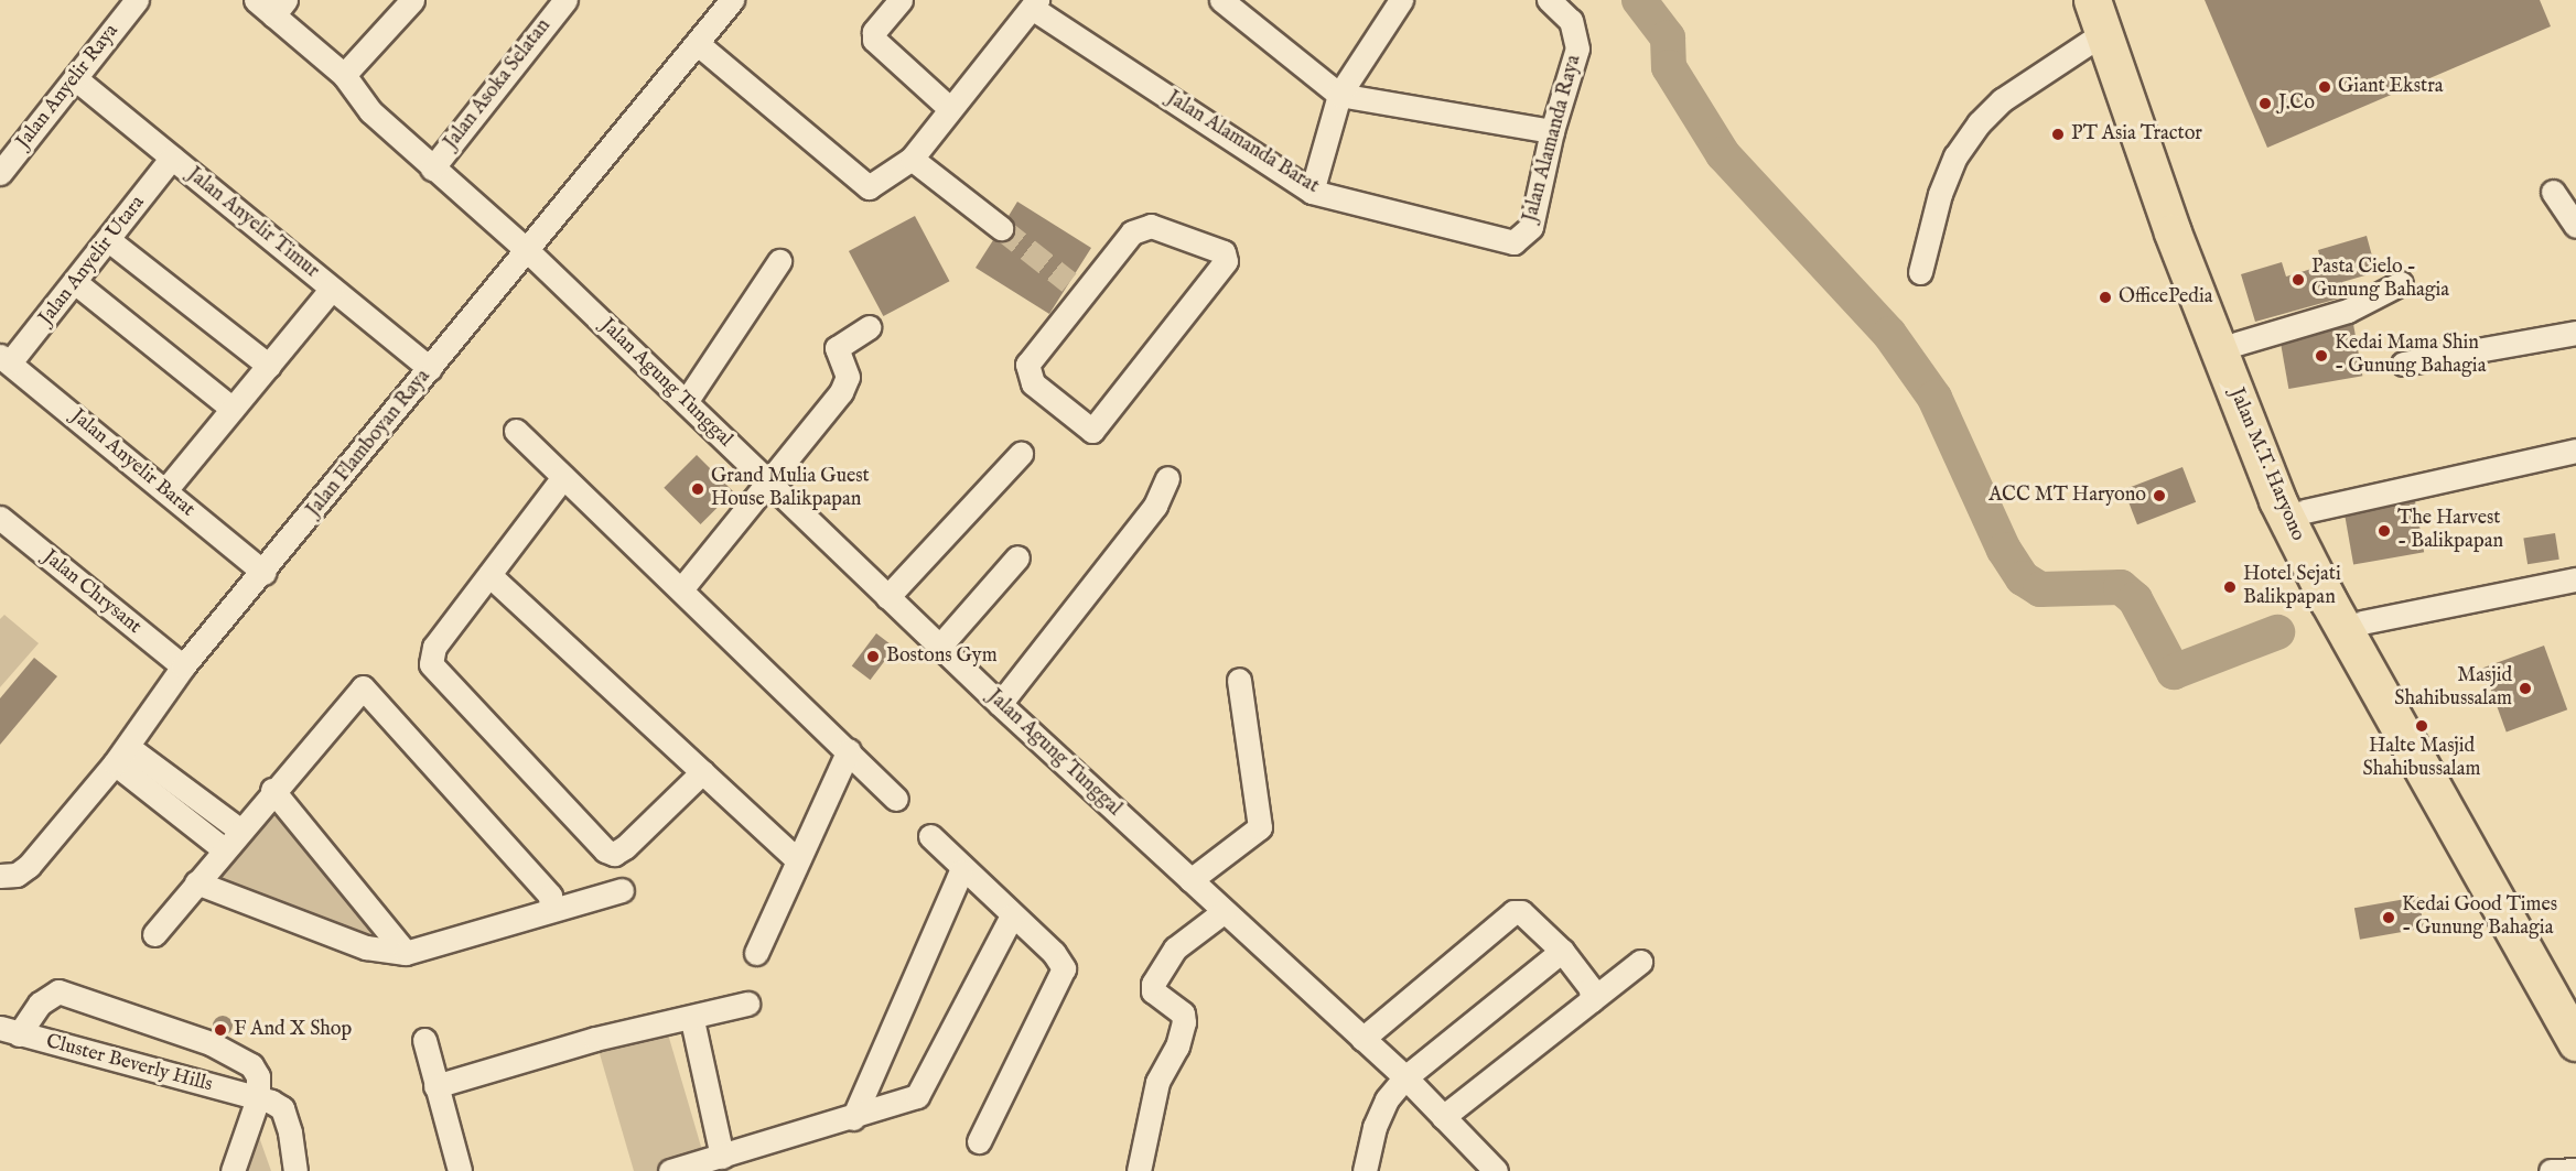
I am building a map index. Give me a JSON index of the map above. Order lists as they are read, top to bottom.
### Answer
{
  "streets": {
    "main road": ["Jalan M.T. Haryono"],
    "street": [
      "Jalan Asoka Selatan",
      "Jalan Anyelir Raya",
      "Jalan Alamanda Raya",
      "Jalan Alamanda Barat",
      "Jalan Anyelir Timur",
      "Jalan Anyelir Utara",
      "Jalan Agung Tunggal",
      "Jalan Flamboyan Raya",
      "Jalan Anyelir Barat",
      "Jalan Chrysant",
      "Cluster Beverly Hills"
    ]
  },
  "crossings": [
    ["Jalan Asoka Selatan", "Jalan Agung Tunggal"],
    ["Jalan Anyelir Raya", "Jalan Anyelir Timur"],
    ["Jalan Alamanda Raya", "Jalan Alamanda Barat"],
    ["Jalan Anyelir Timur", "Jalan Anyelir Utara"],
    ["Jalan Anyelir Timur", "Jalan Flamboyan Raya"],
    ["Jalan Anyelir Utara", "Jalan Anyelir Barat"],
    ["Jalan Agung Tunggal", "Jalan Flamboyan Raya"],
    ["Jalan Flamboyan Raya", "Jalan Anyelir Barat"],
    ["Jalan Flamboyan Raya", "Jalan Chrysant"]
  ],
  "places": [
    "Giant Ekstra",
    "J.Co",
    "PT Asia Tractor",
    "Pasta Cielo - Gunung Bahagia",
    "OfficePedia",
    "Kedai Mama Shin - Gunung Bahagia",
    "Grand Mulia Guest House Balikpapan",
    "ACC MT Haryono",
    "The Harvest - Balikpapan",
    "Hotel Sejati Balikpapan",
    "Bostons Gym",
    "Masjid Shahibussalam",
    "Halte Masjid Shahibussalam",
    "Kedai Good Times - Gunung Bahagia",
    "F And X Shop"
  ]
}
